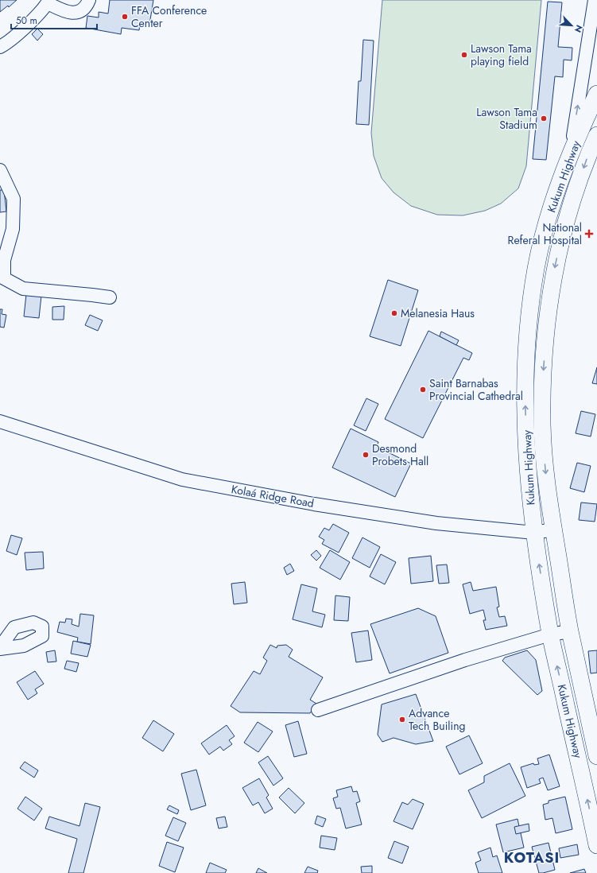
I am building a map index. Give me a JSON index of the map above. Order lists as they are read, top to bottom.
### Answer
{
  "streets": {
    "main road": ["Kukum Highway"],
    "street": ["Kolaá Ridge Road"]
  },
  "crossings": [
    ["Kukum Highway", "Kolaá Ridge Road"]
  ],
  "districts": ["KOTASI"],
  "places": {
    "other": [
      "FFA Conference Center",
      "Lawson Tama playing field",
      "Lawson Tama Stadium",
      "Melanesia Haus",
      "Saint Barnabas Provincial Cathedral",
      "Desmond Probets Hall",
      "Advance Tech Builing"
    ],
    "health": ["National Referal Hospital"]
  },
  "scale_bar": "50 m",
  "north": "bottom right"
}
